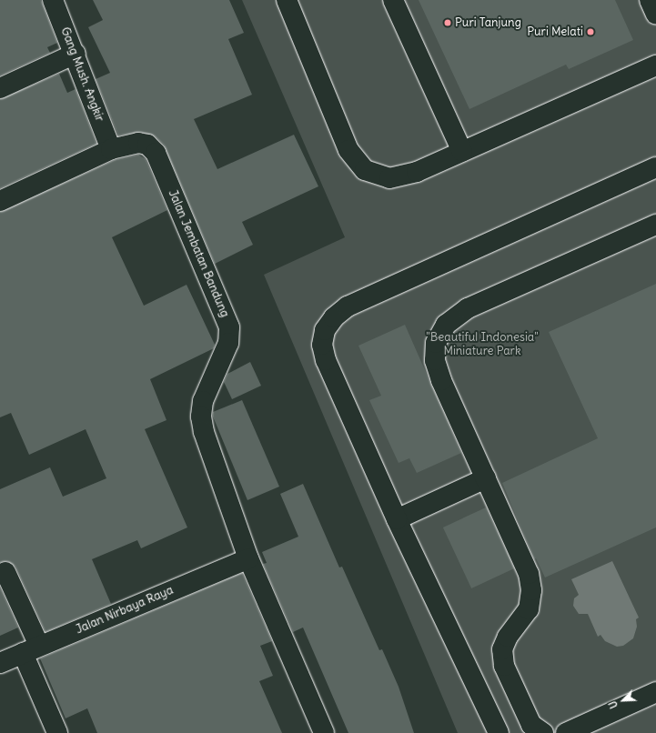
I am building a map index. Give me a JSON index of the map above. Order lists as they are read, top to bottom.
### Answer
{
  "streets": {
    "street": ["Gang Mush. Angkir", "Jalan Jembatan Bandung", "Jalan Nirbaya Raya"]
  },
  "crossings": [
    ["Gang Mush. Angkir", "Jalan Jembatan Bandung"],
    ["Jalan Jembatan Bandung", "Jalan Nirbaya Raya"]
  ],
  "parks": ["\"Beautiful Indonesia\" Miniature Park"],
  "places": ["Puri Tanjung", "Puri Melati"],
  "north": "bottom left"
}
